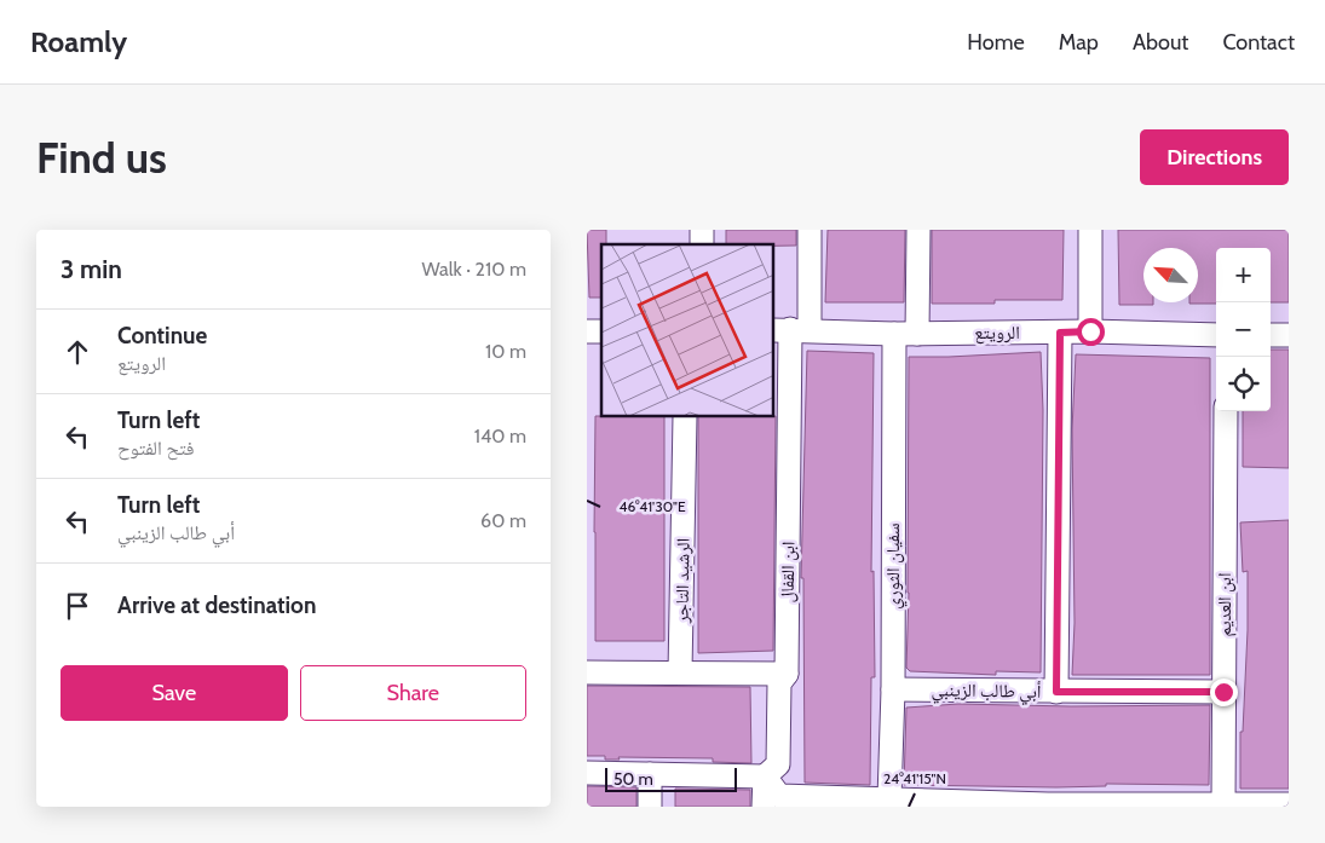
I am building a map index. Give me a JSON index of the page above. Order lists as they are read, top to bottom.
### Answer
{
  "streets": {
    "street": [
      "الرويتع",
      "سفيان الثوري",
      "ابن القفال",
      "الرشيد التاجر",
      "ابن العديم",
      "أبي طالب الزينبي"
    ]
  },
  "crossings": [
    ["الرويتع", "سفيان الثوري"],
    ["الرويتع", "ابن القفال"],
    ["سفيان الثوري", "أبي طالب الزينبي"],
    ["ابن العديم", "أبي طالب الزينبي"]
  ],
  "scale_bar": "50 m",
  "north": "top left",
  "page": {
    "header": "Roamly",
    "nav": [
      "Home",
      "Map",
      "About",
      "Contact"
    ],
    "buttons": [
      "Directions",
      ["Save", "Share"]
    ],
    "title": "Find us",
    "heading": ["3 min", "Walk · 210 m"],
    "map_buttons": ["+", "−"],
    "list": [
      ["Continue", "الرويتع", "10 m"],
      ["Turn left", "فتح الفتوح", "140 m"],
      ["Turn left", "أبي طالب الزينبي", "60 m"],
      "Arrive at destination"
    ],
    "scale": "50 m"
  },
  "coordinates": ["46°41'30\"E", "24°41'15\"N"]
}
